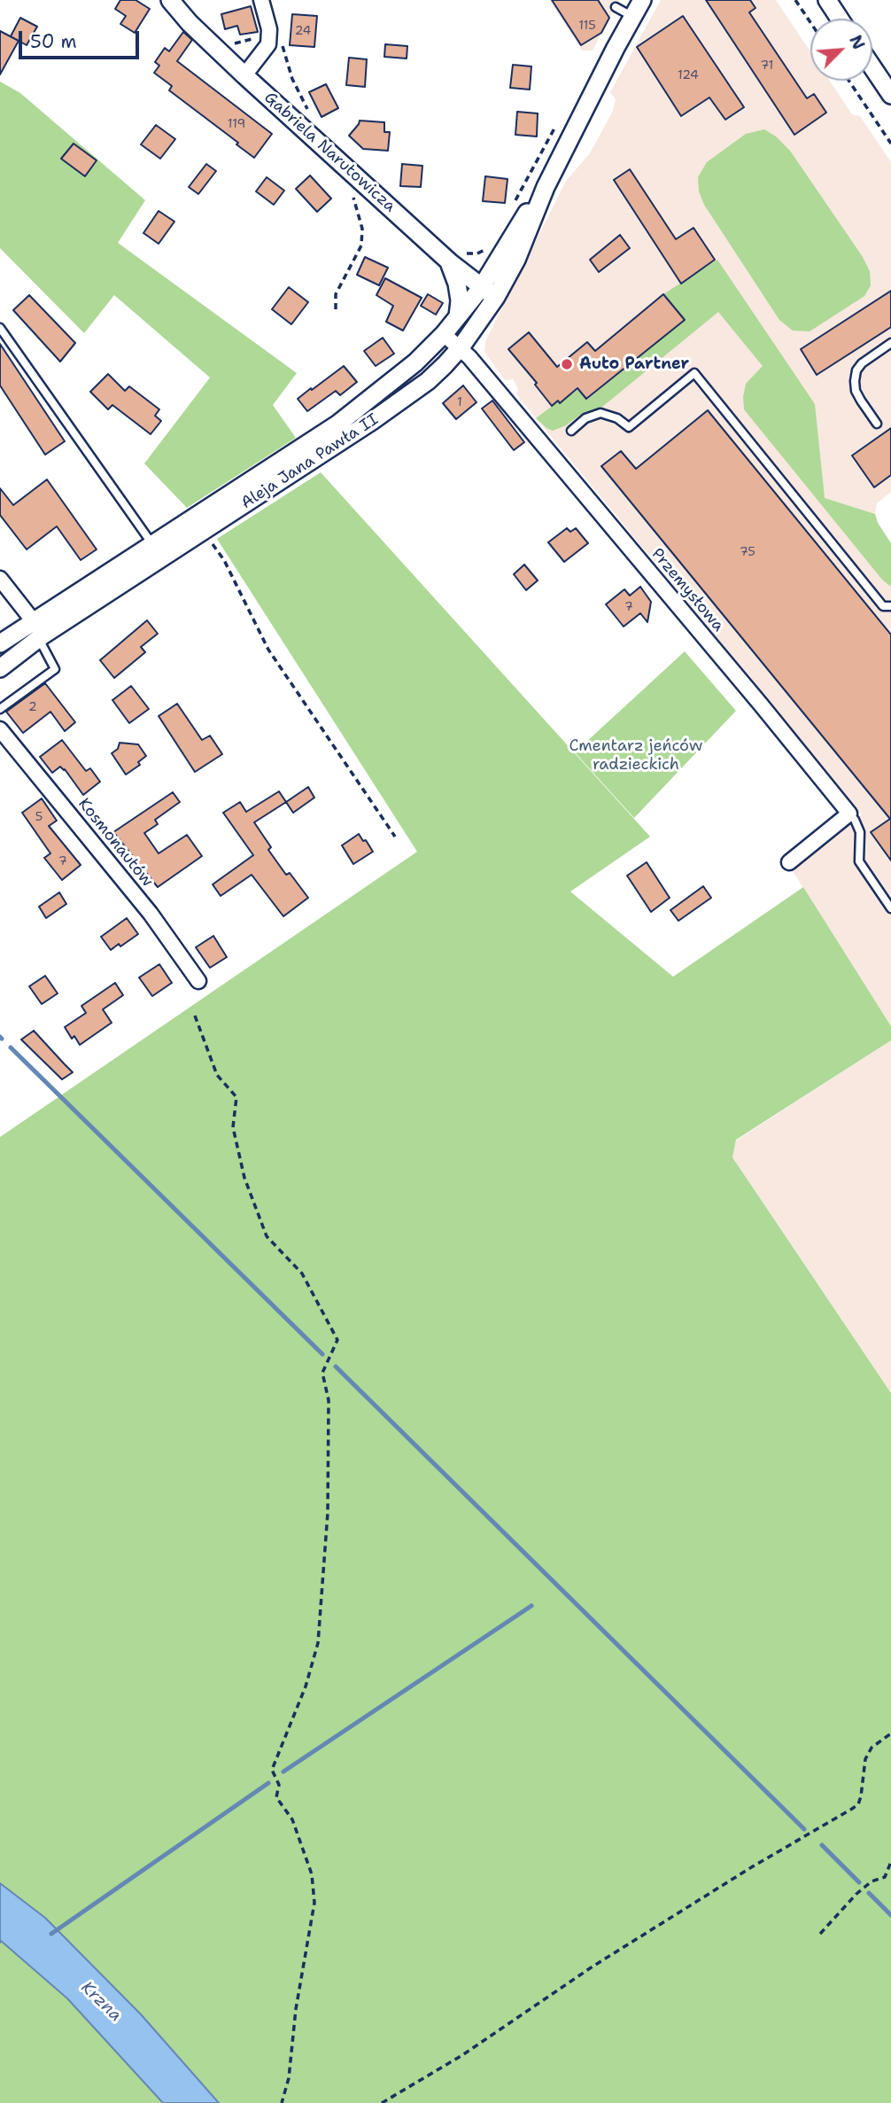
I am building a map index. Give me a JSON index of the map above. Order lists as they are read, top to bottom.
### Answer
{
  "streets": {
    "street": [
      "Gabriela Narutowicza",
      "Aleja Jana Pawła II",
      "Przemysłowa",
      "Kosmonautów"
    ]
  },
  "crossings": [
    ["Gabriela Narutowicza", "Aleja Jana Pawła II"],
    ["Aleja Jana Pawła II", "Przemysłowa"]
  ],
  "water": ["Krzna"],
  "parks": ["Cmentarz jeńców radzieckich"],
  "places": ["Auto Partner"],
  "house_numbers": [
    "115",
    "24",
    "71",
    "124",
    "119",
    "1",
    "75",
    "7",
    "2",
    "5",
    "7"
  ],
  "scale_bar": "50 m",
  "north": "top right"
}
